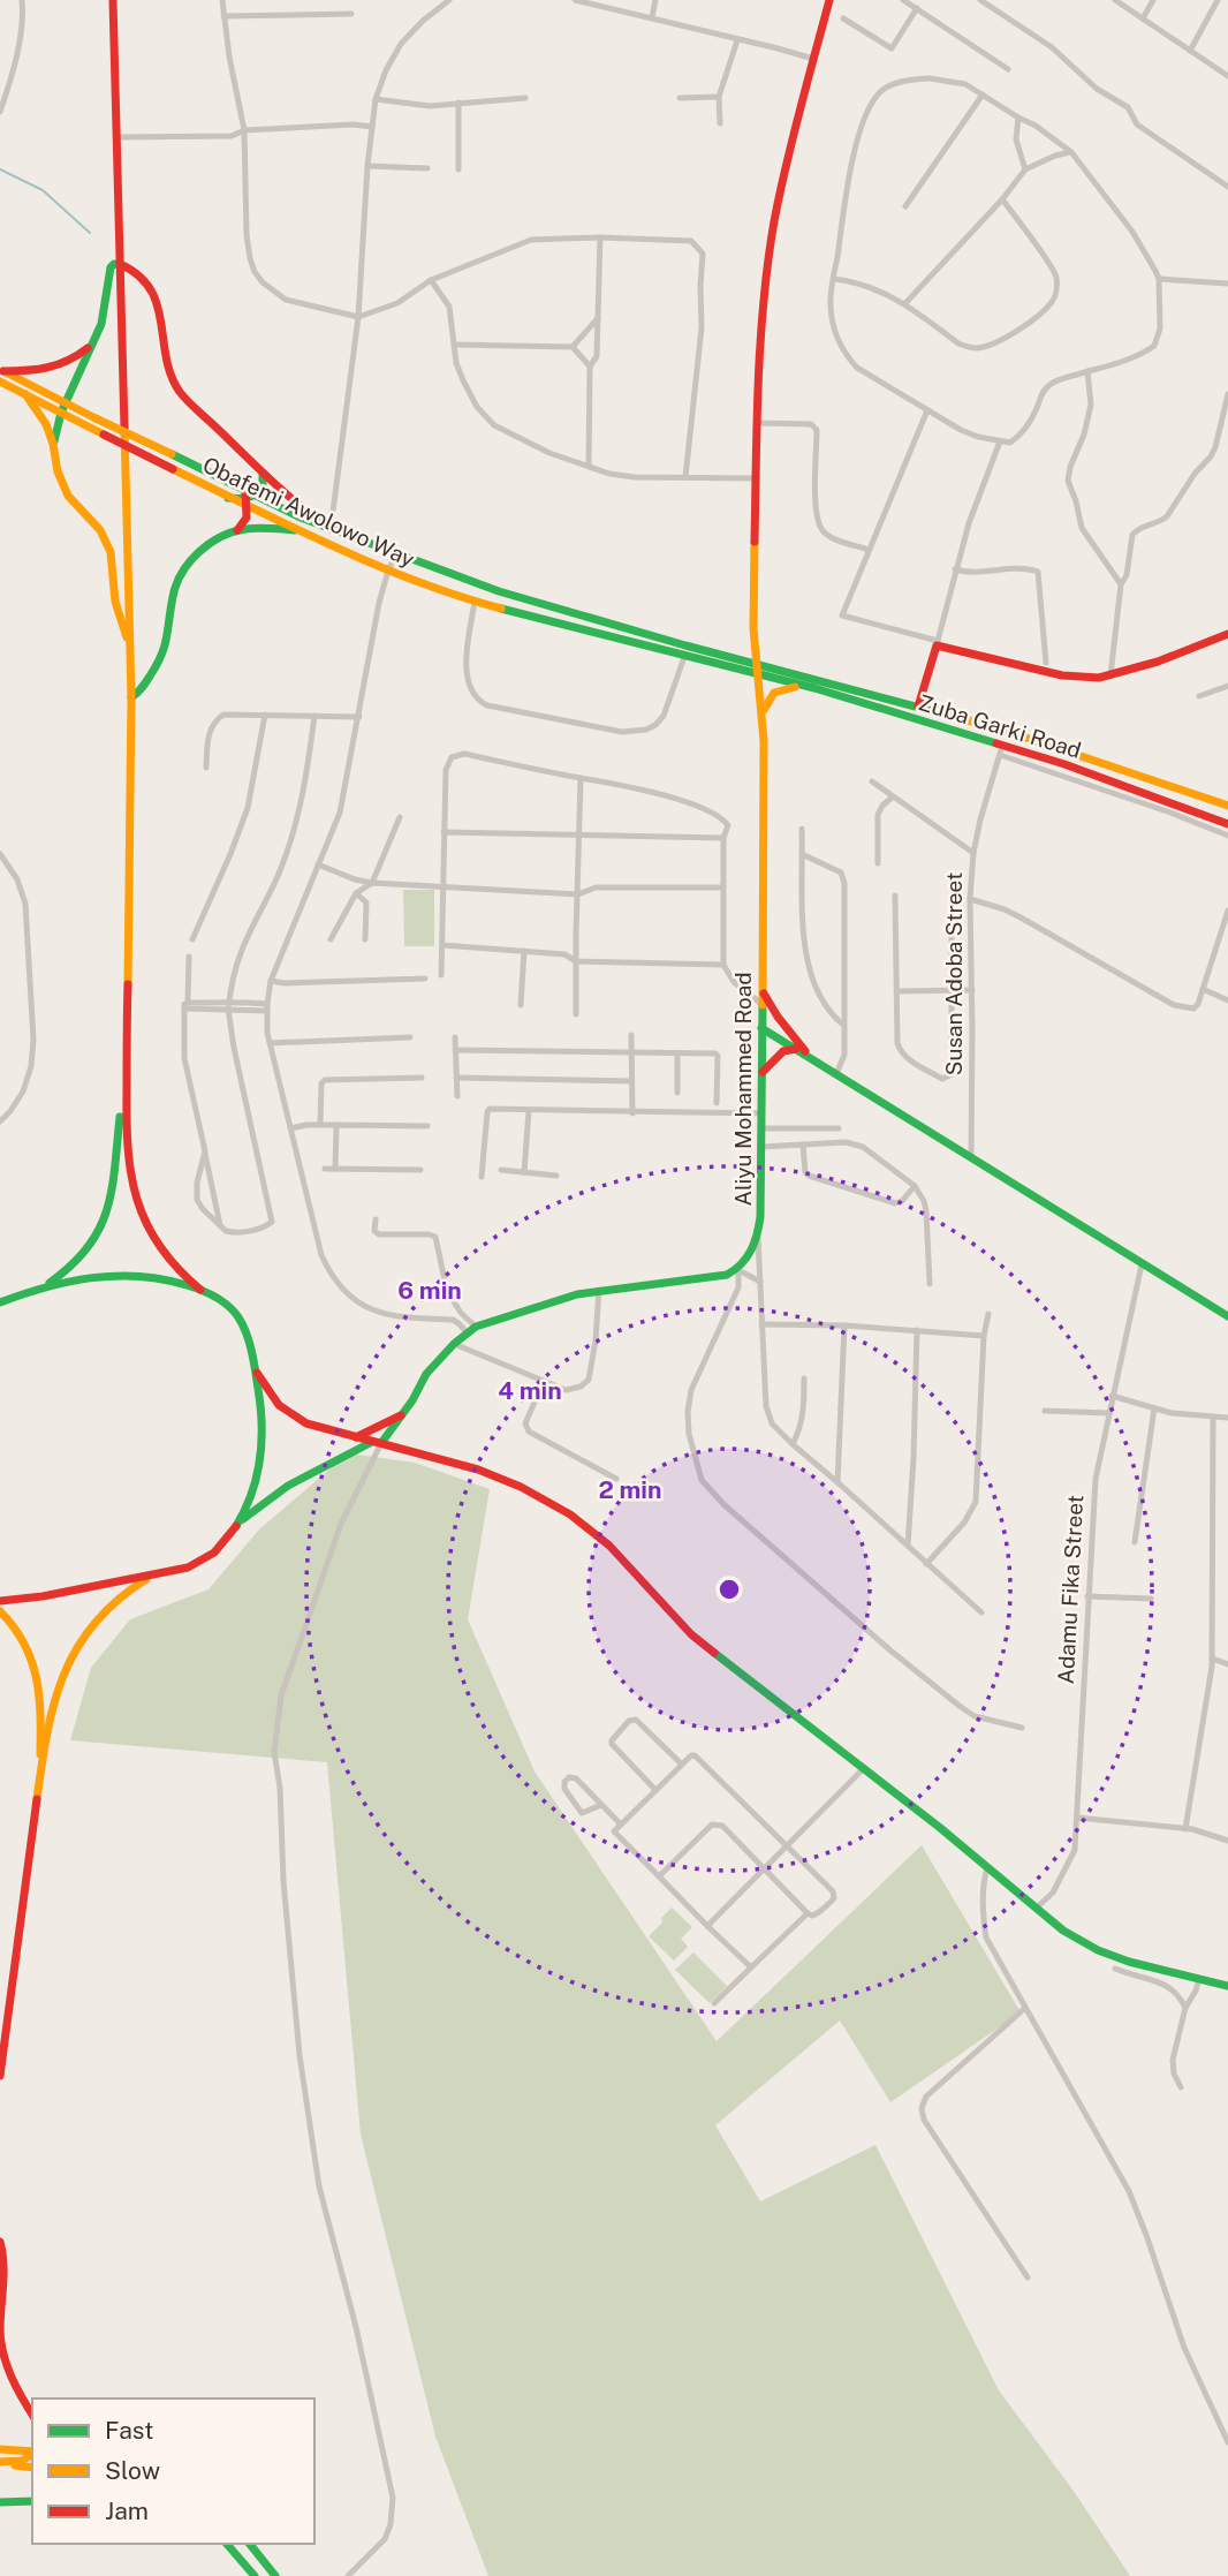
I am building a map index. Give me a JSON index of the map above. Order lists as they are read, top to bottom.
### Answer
{
  "streets": {
    "main road": ["Obafemi Awolowo Way", "Zuba Garki Road", "Aliyu Mohammed Road"],
    "street": ["Susan Adoba Street", "Adamu Fika Street"]
  },
  "crossings": [
    ["Obafemi Awolowo Way", "Zuba Garki Road"],
    ["Obafemi Awolowo Way", "Aliyu Mohammed Road"],
    ["Zuba Garki Road", "Susan Adoba Street"],
    ["Zuba Garki Road", "Aliyu Mohammed Road"]
  ],
  "legend": ["Fast", "Slow", "Jam"],
  "rings": ["6 min", "4 min", "2 min"]
}
